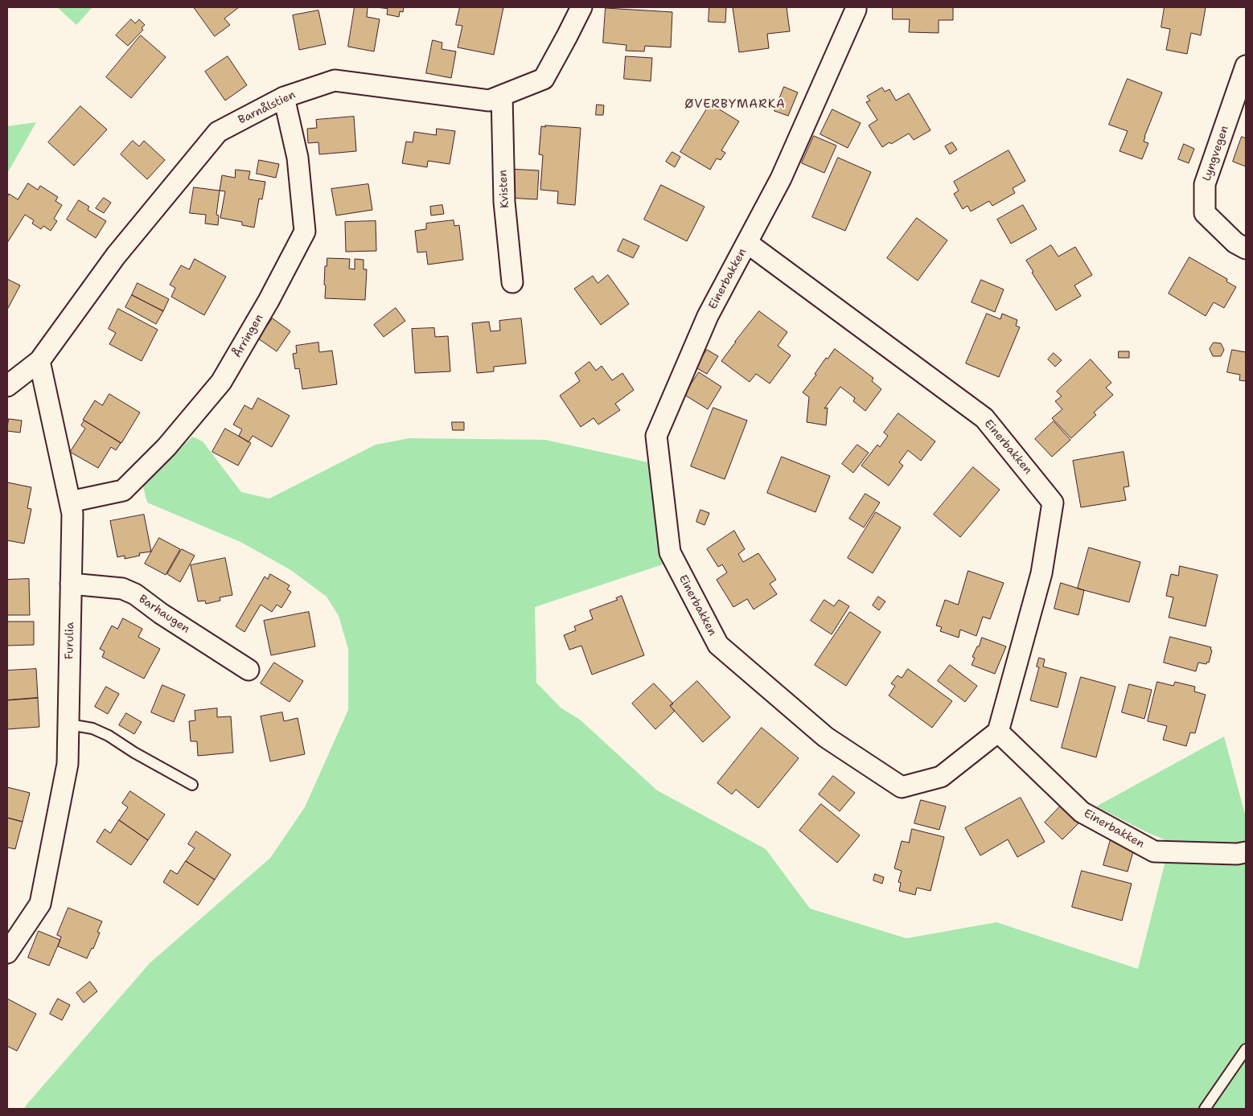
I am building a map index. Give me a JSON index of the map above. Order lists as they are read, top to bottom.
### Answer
{
  "streets": {
    "street": [
      "Barnålstien",
      "Lyngvegen",
      "Kvisten",
      "Einerbakken",
      "Årringen",
      "Barhaugen",
      "Furulia"
    ]
  },
  "crossings": [
    ["Barnålstien", "Kvisten"],
    ["Barnålstien", "Årringen"],
    ["Barnålstien", "Furulia"],
    ["Årringen", "Furulia"],
    ["Barhaugen", "Furulia"]
  ],
  "districts": ["ØVERBYMARKA"]
}
